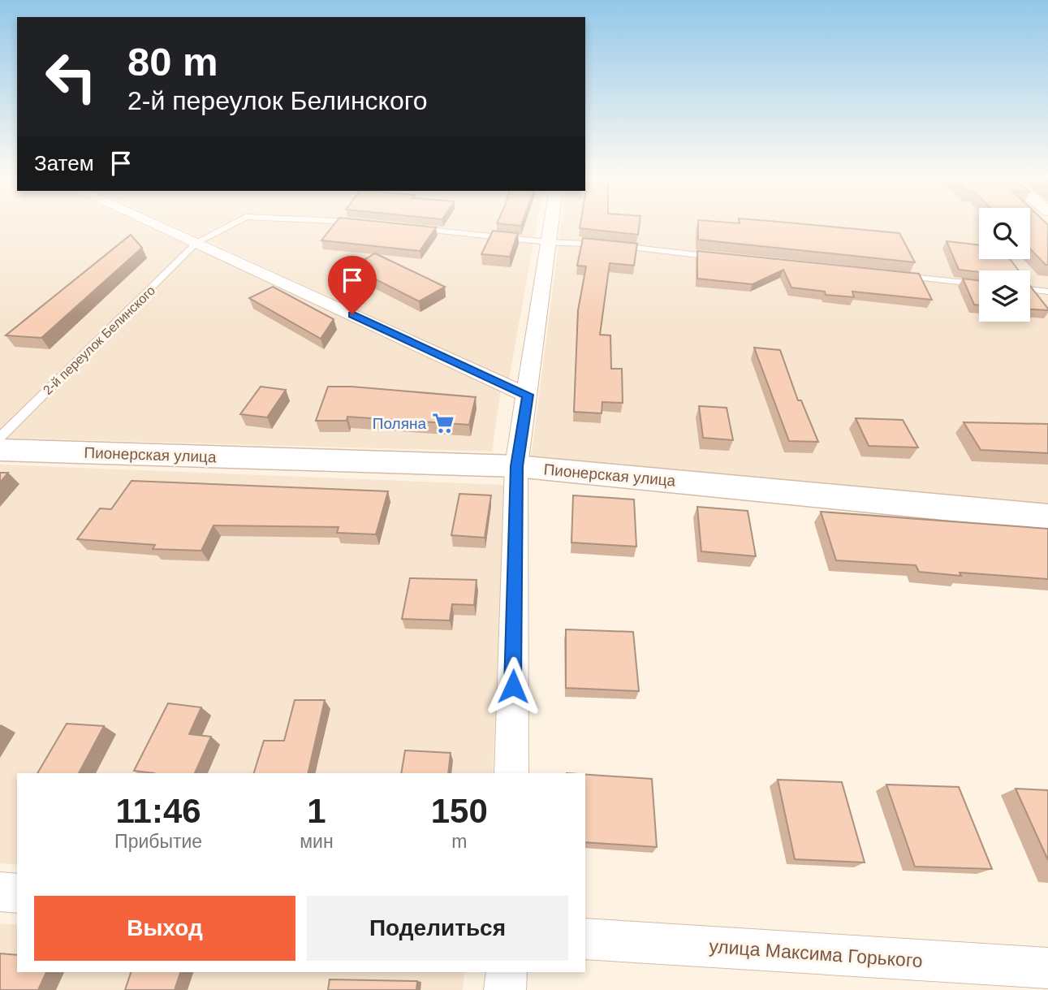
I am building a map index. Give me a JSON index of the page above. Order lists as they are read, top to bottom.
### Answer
{
  "streets": {
    "street": ["Пионерская улица", "улица Максима Горького"],
    "lane": ["2-й переулок Белинского"]
  },
  "places": {
    "supermarket": ["Поляна"]
  },
  "page": {
    "turn": ["80 m", "2-й переулок Белинского"],
    "then": "Затем",
    "eta": [
      "11:46",
      "Прибытие",
      "1",
      "мин",
      "150",
      "m"
    ],
    "buttons": ["Выход", "Поделиться"]
  }
}
